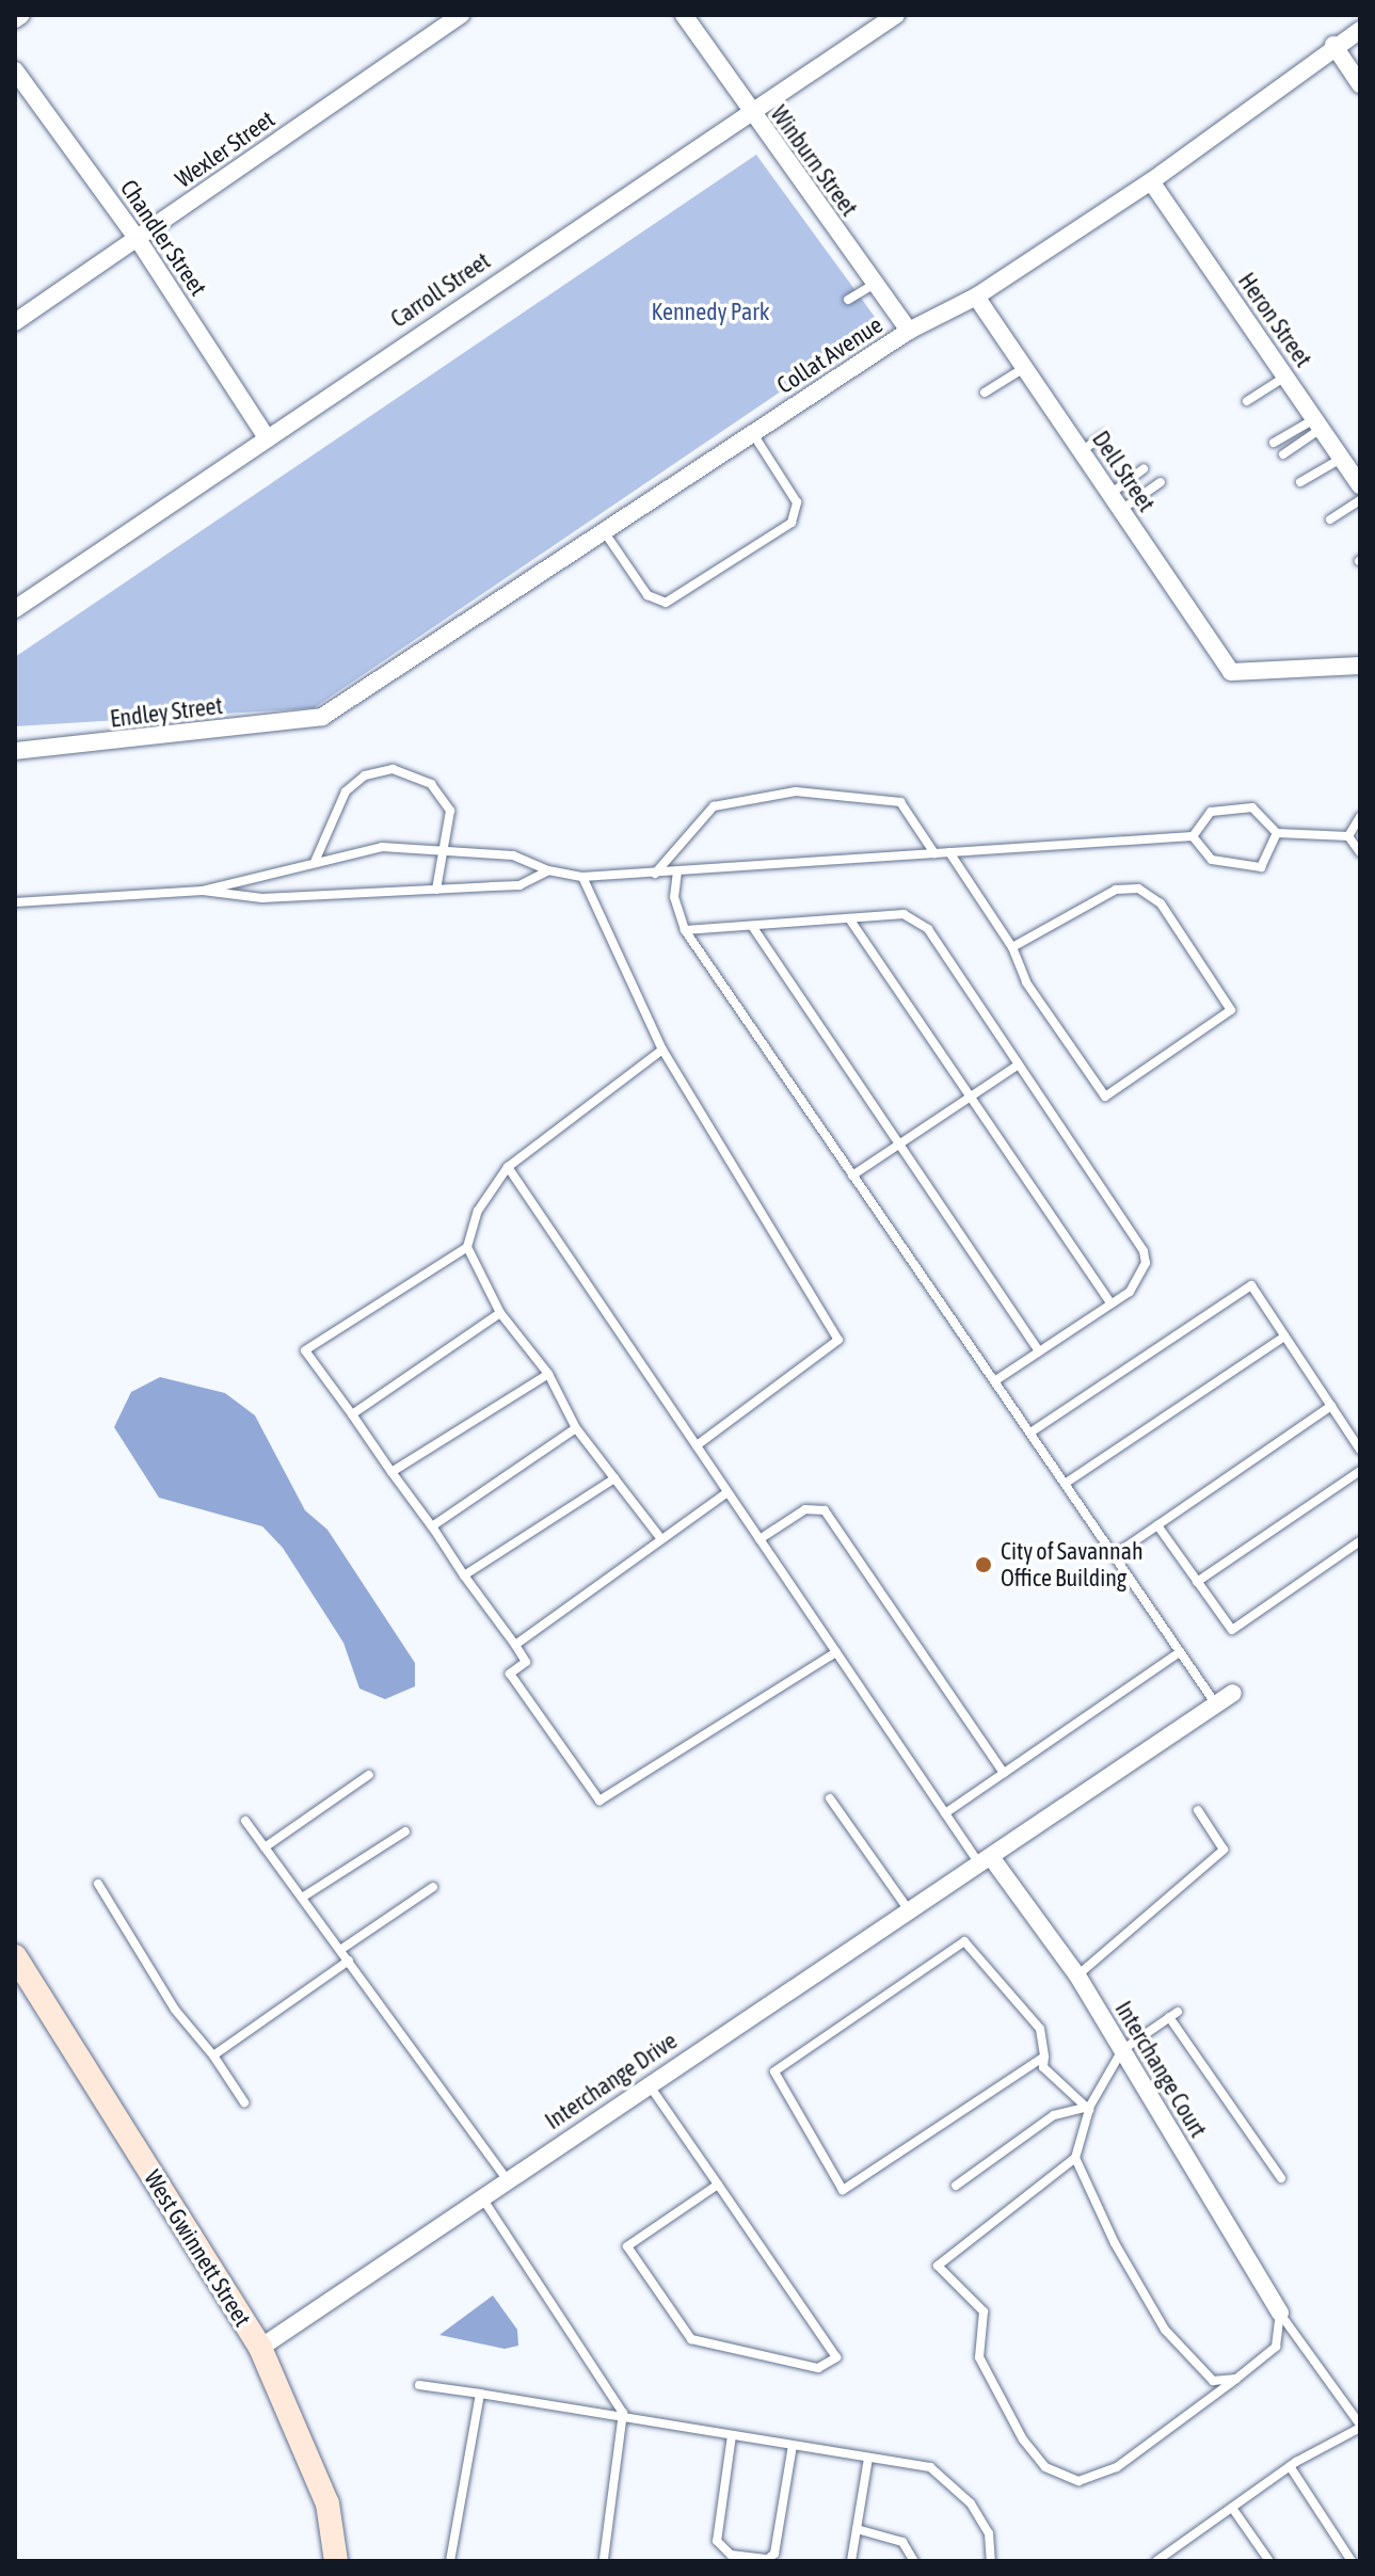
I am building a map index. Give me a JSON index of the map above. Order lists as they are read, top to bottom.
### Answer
{
  "streets": {
    "main road": ["West Gwinnett Street"],
    "street": [
      "Wexler Street",
      "Winburn Street",
      "Chandler Street",
      "Carroll Street",
      "Heron Street",
      "Collat Avenue",
      "Dell Street",
      "Endley Street",
      "Interchange Court",
      "Interchange Drive"
    ]
  },
  "crossings": [
    ["Wexler Street", "Chandler Street"],
    ["Winburn Street", "Carroll Street"],
    ["Winburn Street", "Collat Avenue"],
    ["Chandler Street", "Carroll Street"],
    ["Heron Street", "Collat Avenue"],
    ["Collat Avenue", "Dell Street"],
    ["Collat Avenue", "Endley Street"],
    ["Interchange Court", "Interchange Drive"],
    ["Interchange Drive", "West Gwinnett Street"]
  ],
  "parks": ["Kennedy Park"],
  "places": ["City of Savannah Office Building"]
}
